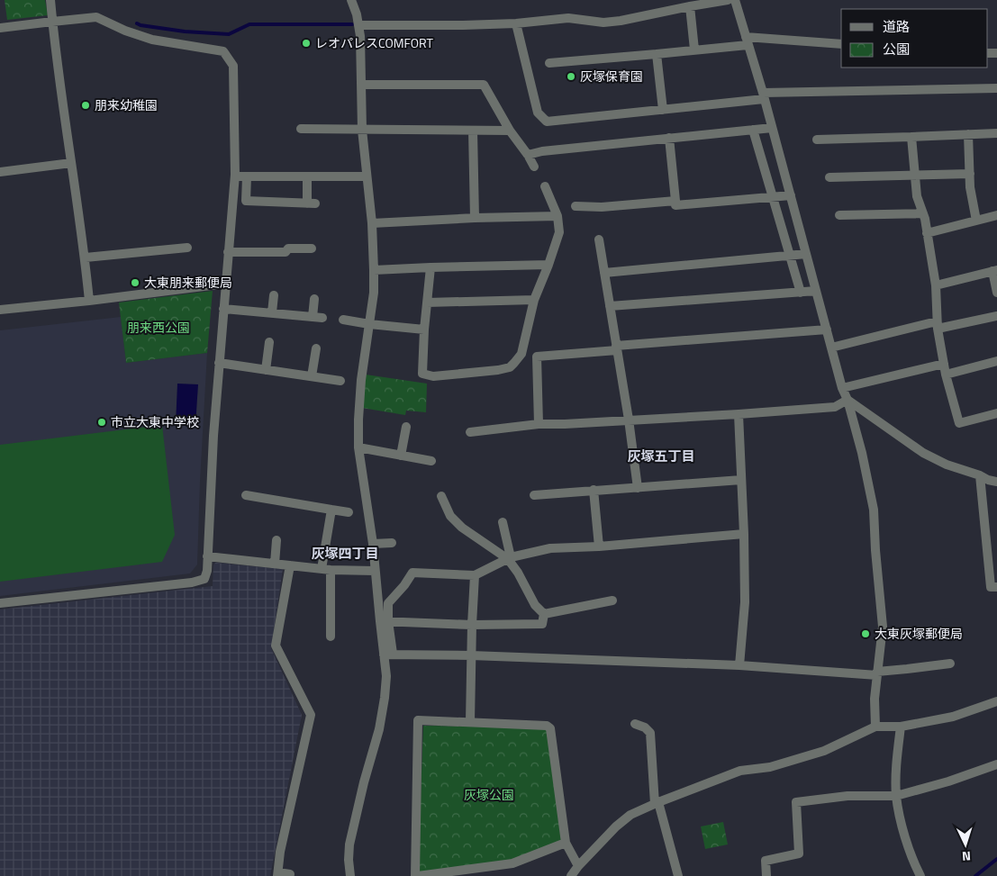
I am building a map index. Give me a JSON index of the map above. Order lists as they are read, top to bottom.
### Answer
{
  "districts": ["灰塚五丁目", "灰塚四丁目"],
  "parks": ["朋来西公園", "灰塚公園"],
  "places": [
    "レオパレスCOMFORT",
    "灰塚保育園",
    "朋来幼稚園",
    "大東朋来郵便局",
    "市立大東中学校",
    "大東灰塚郵便局"
  ],
  "legend": ["道路", "公園"],
  "north": "bottom"
}
